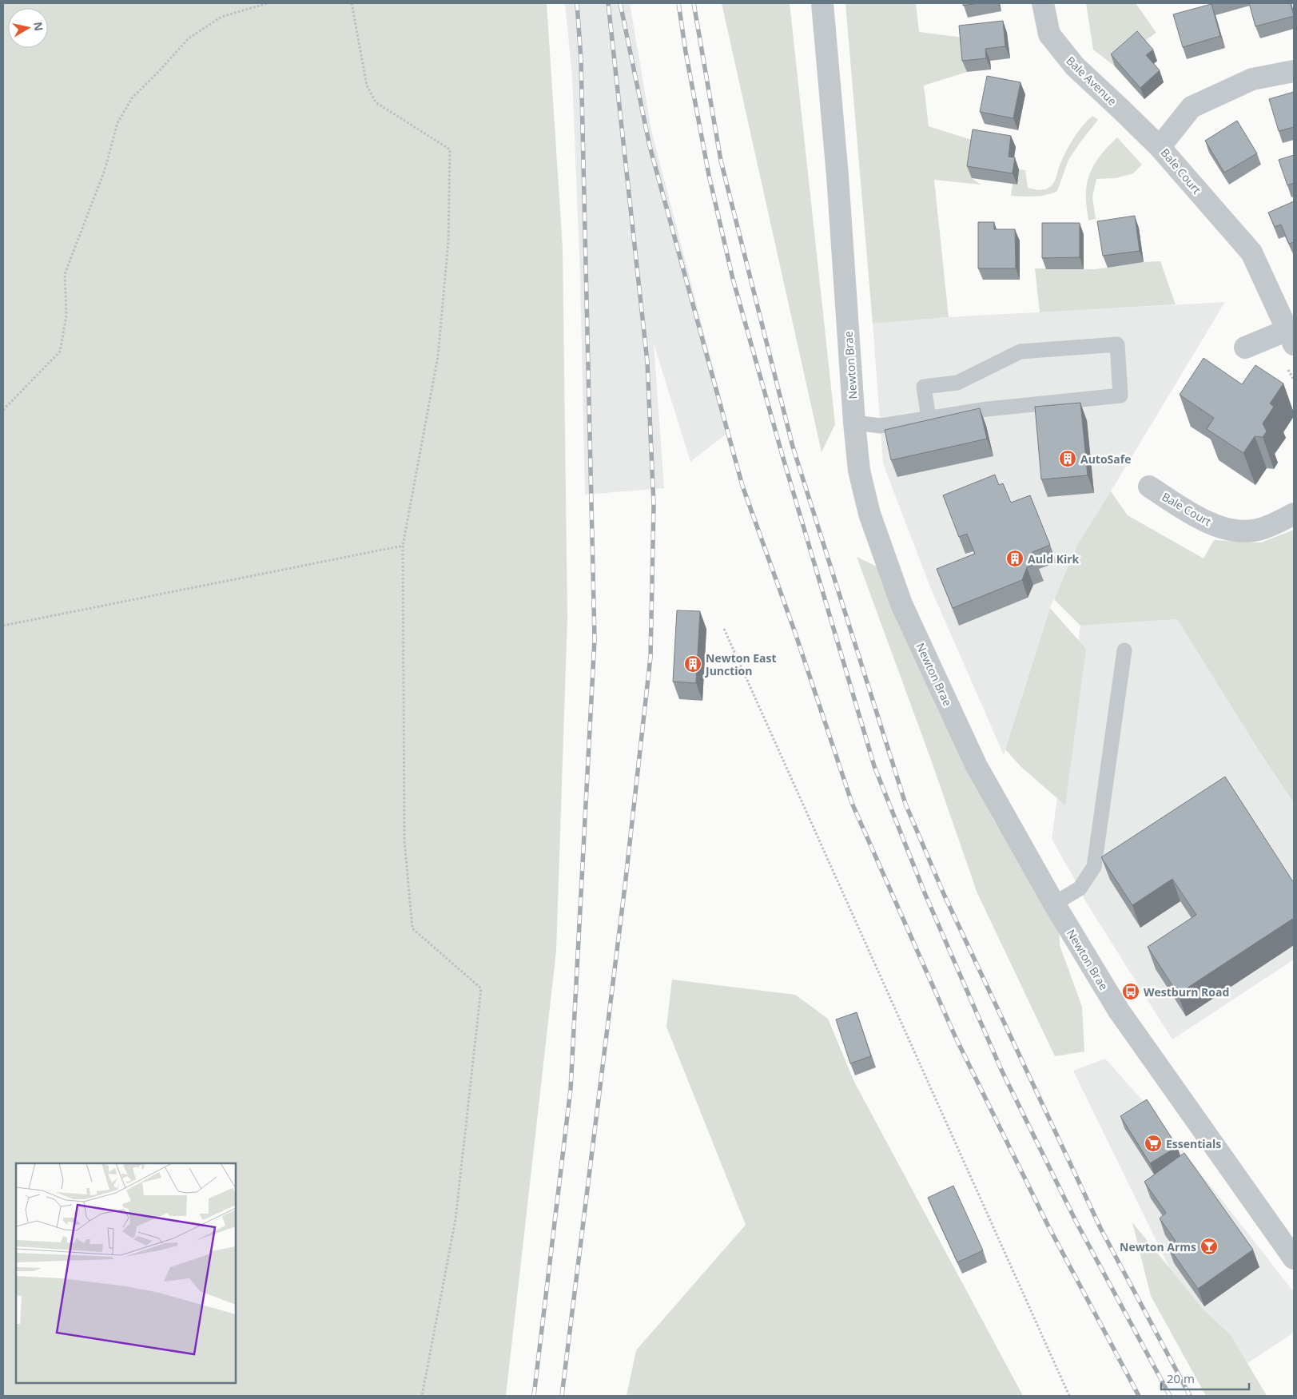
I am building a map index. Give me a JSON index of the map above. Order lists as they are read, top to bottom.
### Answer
{
  "streets": {
    "street": ["Bale Avenue", "Bale Court", "Newton Brae"]
  },
  "crossings": [
    ["Bale Avenue", "Bale Court"]
  ],
  "places": {
    "building": ["AutoSafe", "Auld Kirk", "Newton East Junction"],
    "bus stop": ["Westburn Road"],
    "supermarket": ["Essentials"],
    "bar": ["Newton Arms"]
  },
  "scale_bar": "20 m",
  "north": "right"
}
